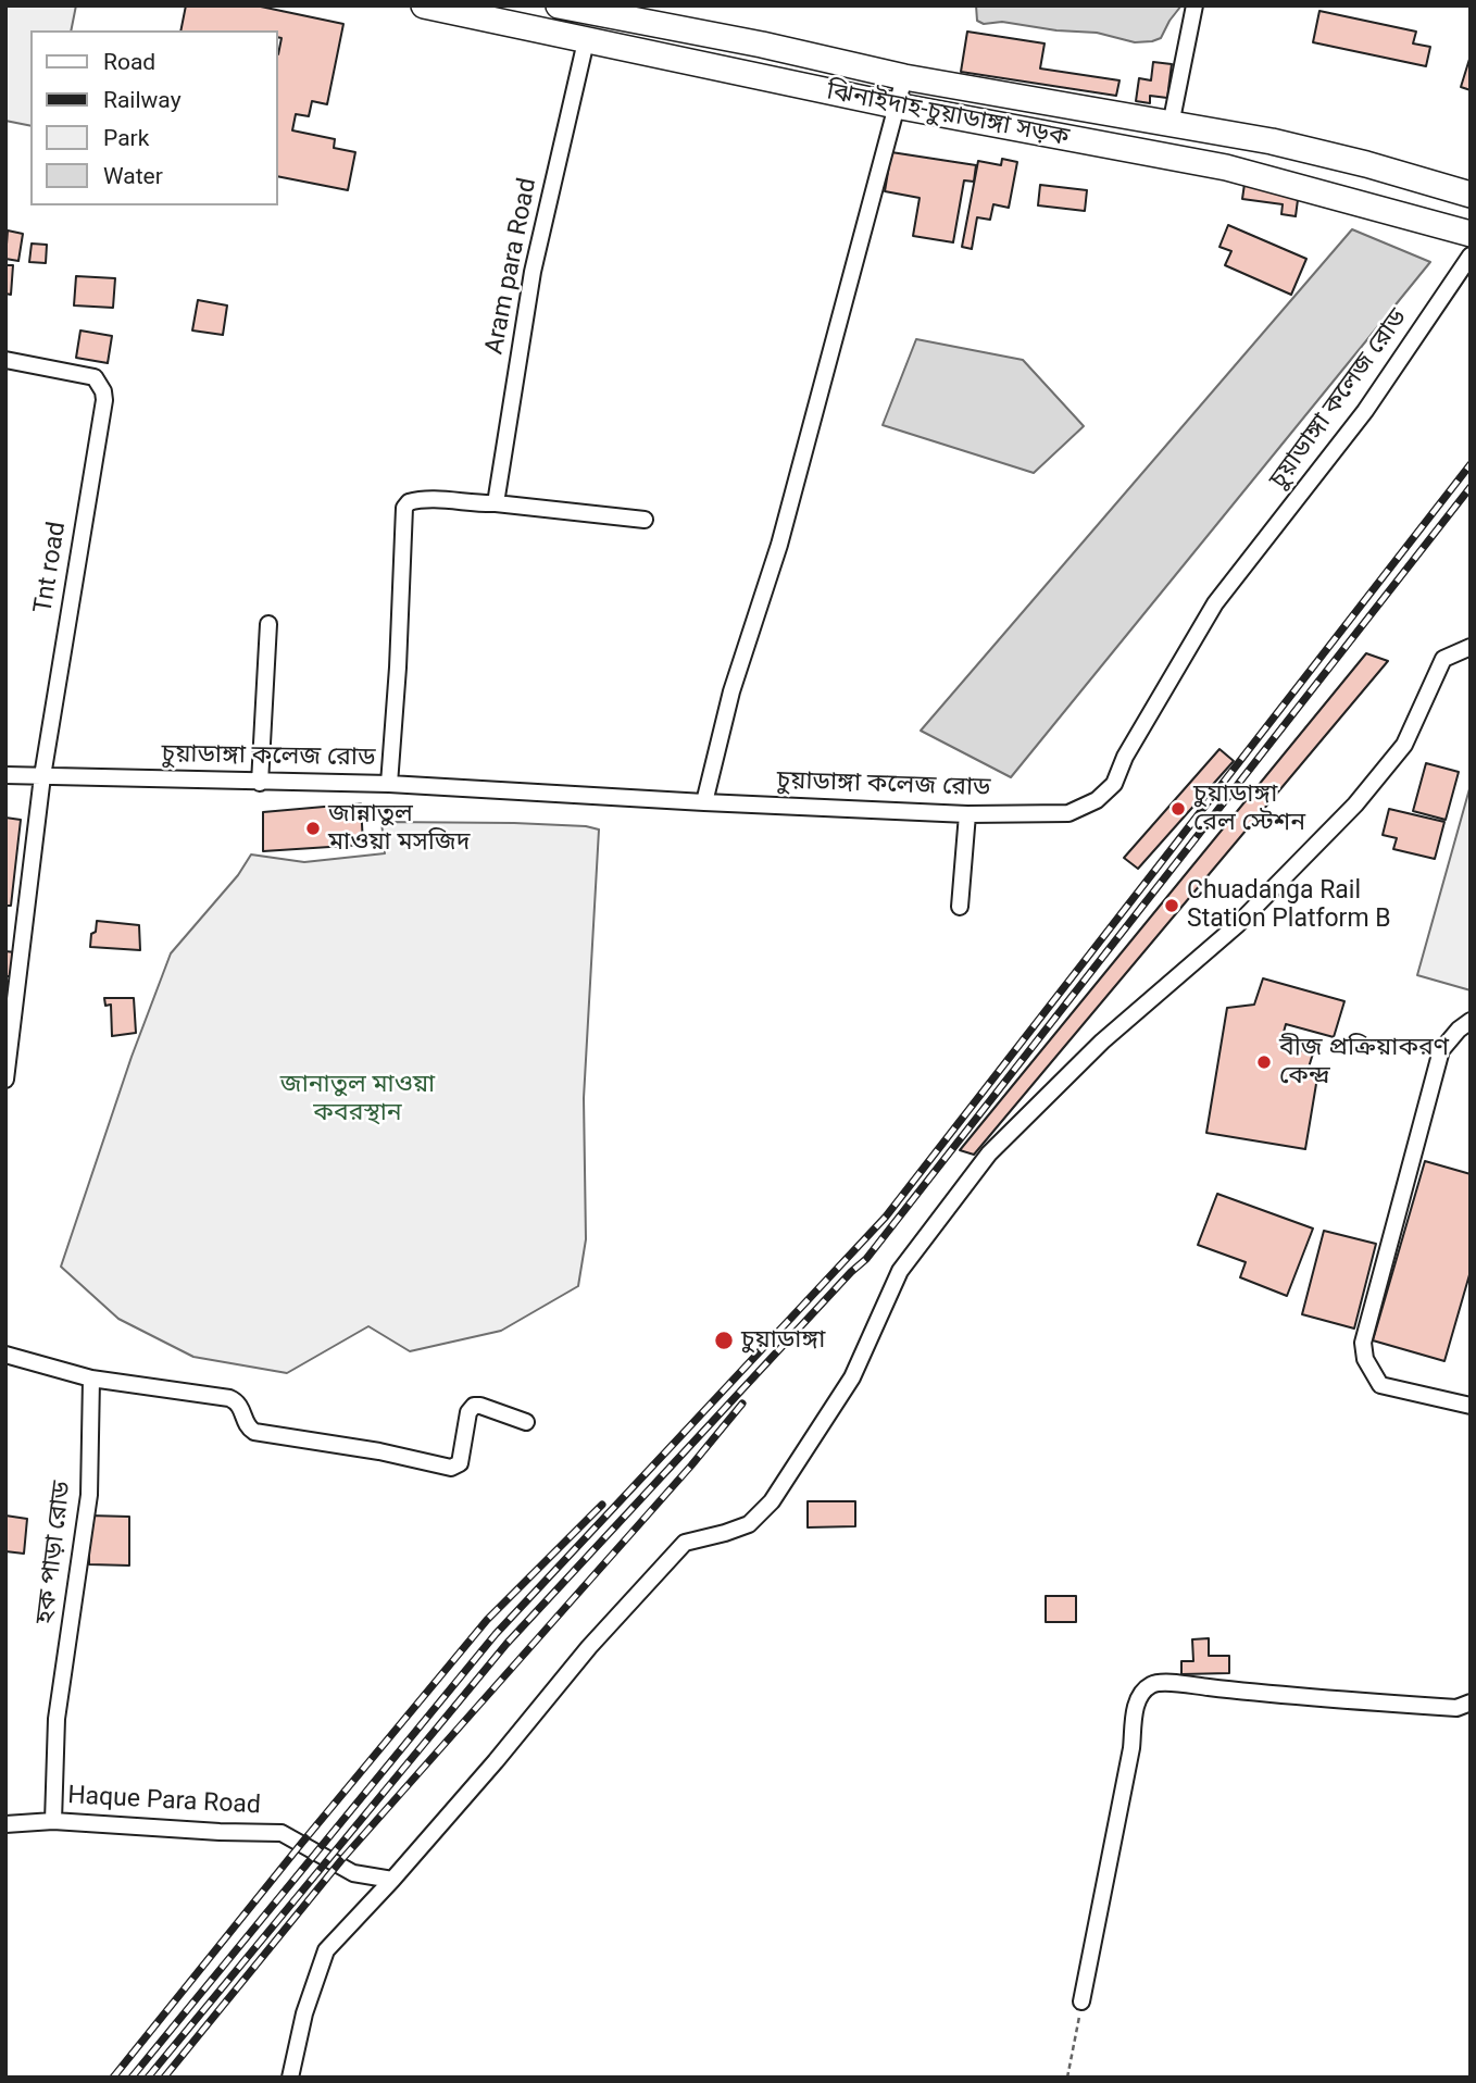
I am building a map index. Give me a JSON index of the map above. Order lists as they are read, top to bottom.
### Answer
{
  "streets": {
    "main road": ["ঝিনাইদাহ-চুয়াডাঙ্গা সড়ক"],
    "street": [
      "Aram para Road",
      "চুয়াডাঙ্গা কলেজ রোড",
      "Tnt road",
      "হক পাড়া রোড",
      "Haque Para Road"
    ]
  },
  "crossings": [
    ["ঝিনাইদাহ-চুয়াডাঙ্গা সড়ক", "Aram para Road"],
    ["চুয়াডাঙ্গা কলেজ রোড", "Tnt road"],
    ["হক পাড়া রোড", "Haque Para Road"]
  ],
  "parks": ["জানাতুল মাওয়া কবরস্থান"],
  "places": [
    "চুয়াডাঙ্গা রেল স্টেশন",
    "জান্নাতুল মাওয়া মসজিদ",
    "Chuadanga Rail Station Platform B",
    "বীজ প্রক্রিয়াকরণ কেন্দ্র",
    "চুয়াডাঙ্গা"
  ],
  "legend": [
    "Road",
    "Railway",
    "Park",
    "Water"
  ]
}
